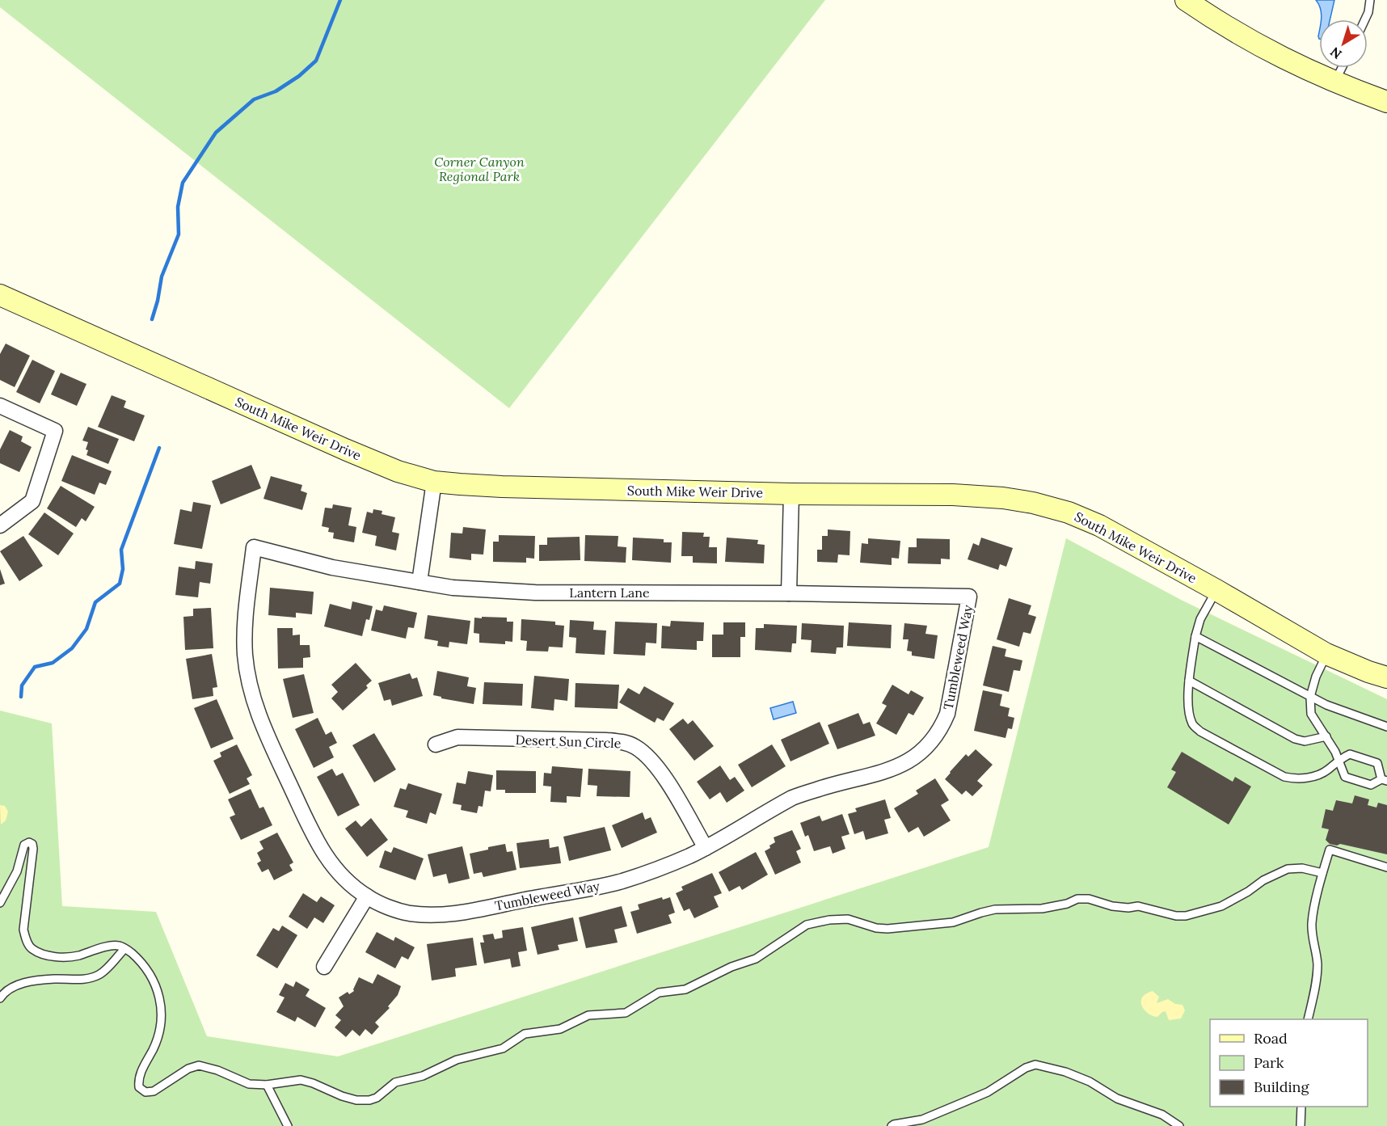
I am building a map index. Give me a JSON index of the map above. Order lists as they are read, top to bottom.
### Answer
{
  "streets": {
    "street": [
      "South Mike Weir Drive",
      "Lantern Lane",
      "Tumbleweed Way",
      "Desert Sun Circle"
    ]
  },
  "crossings": [
    ["Lantern Lane", "Tumbleweed Way"],
    ["Tumbleweed Way", "Desert Sun Circle"]
  ],
  "parks": ["Corner Canyon Regional Park"],
  "legend": ["Road", "Park", "Building"],
  "north": "bottom left"
}
